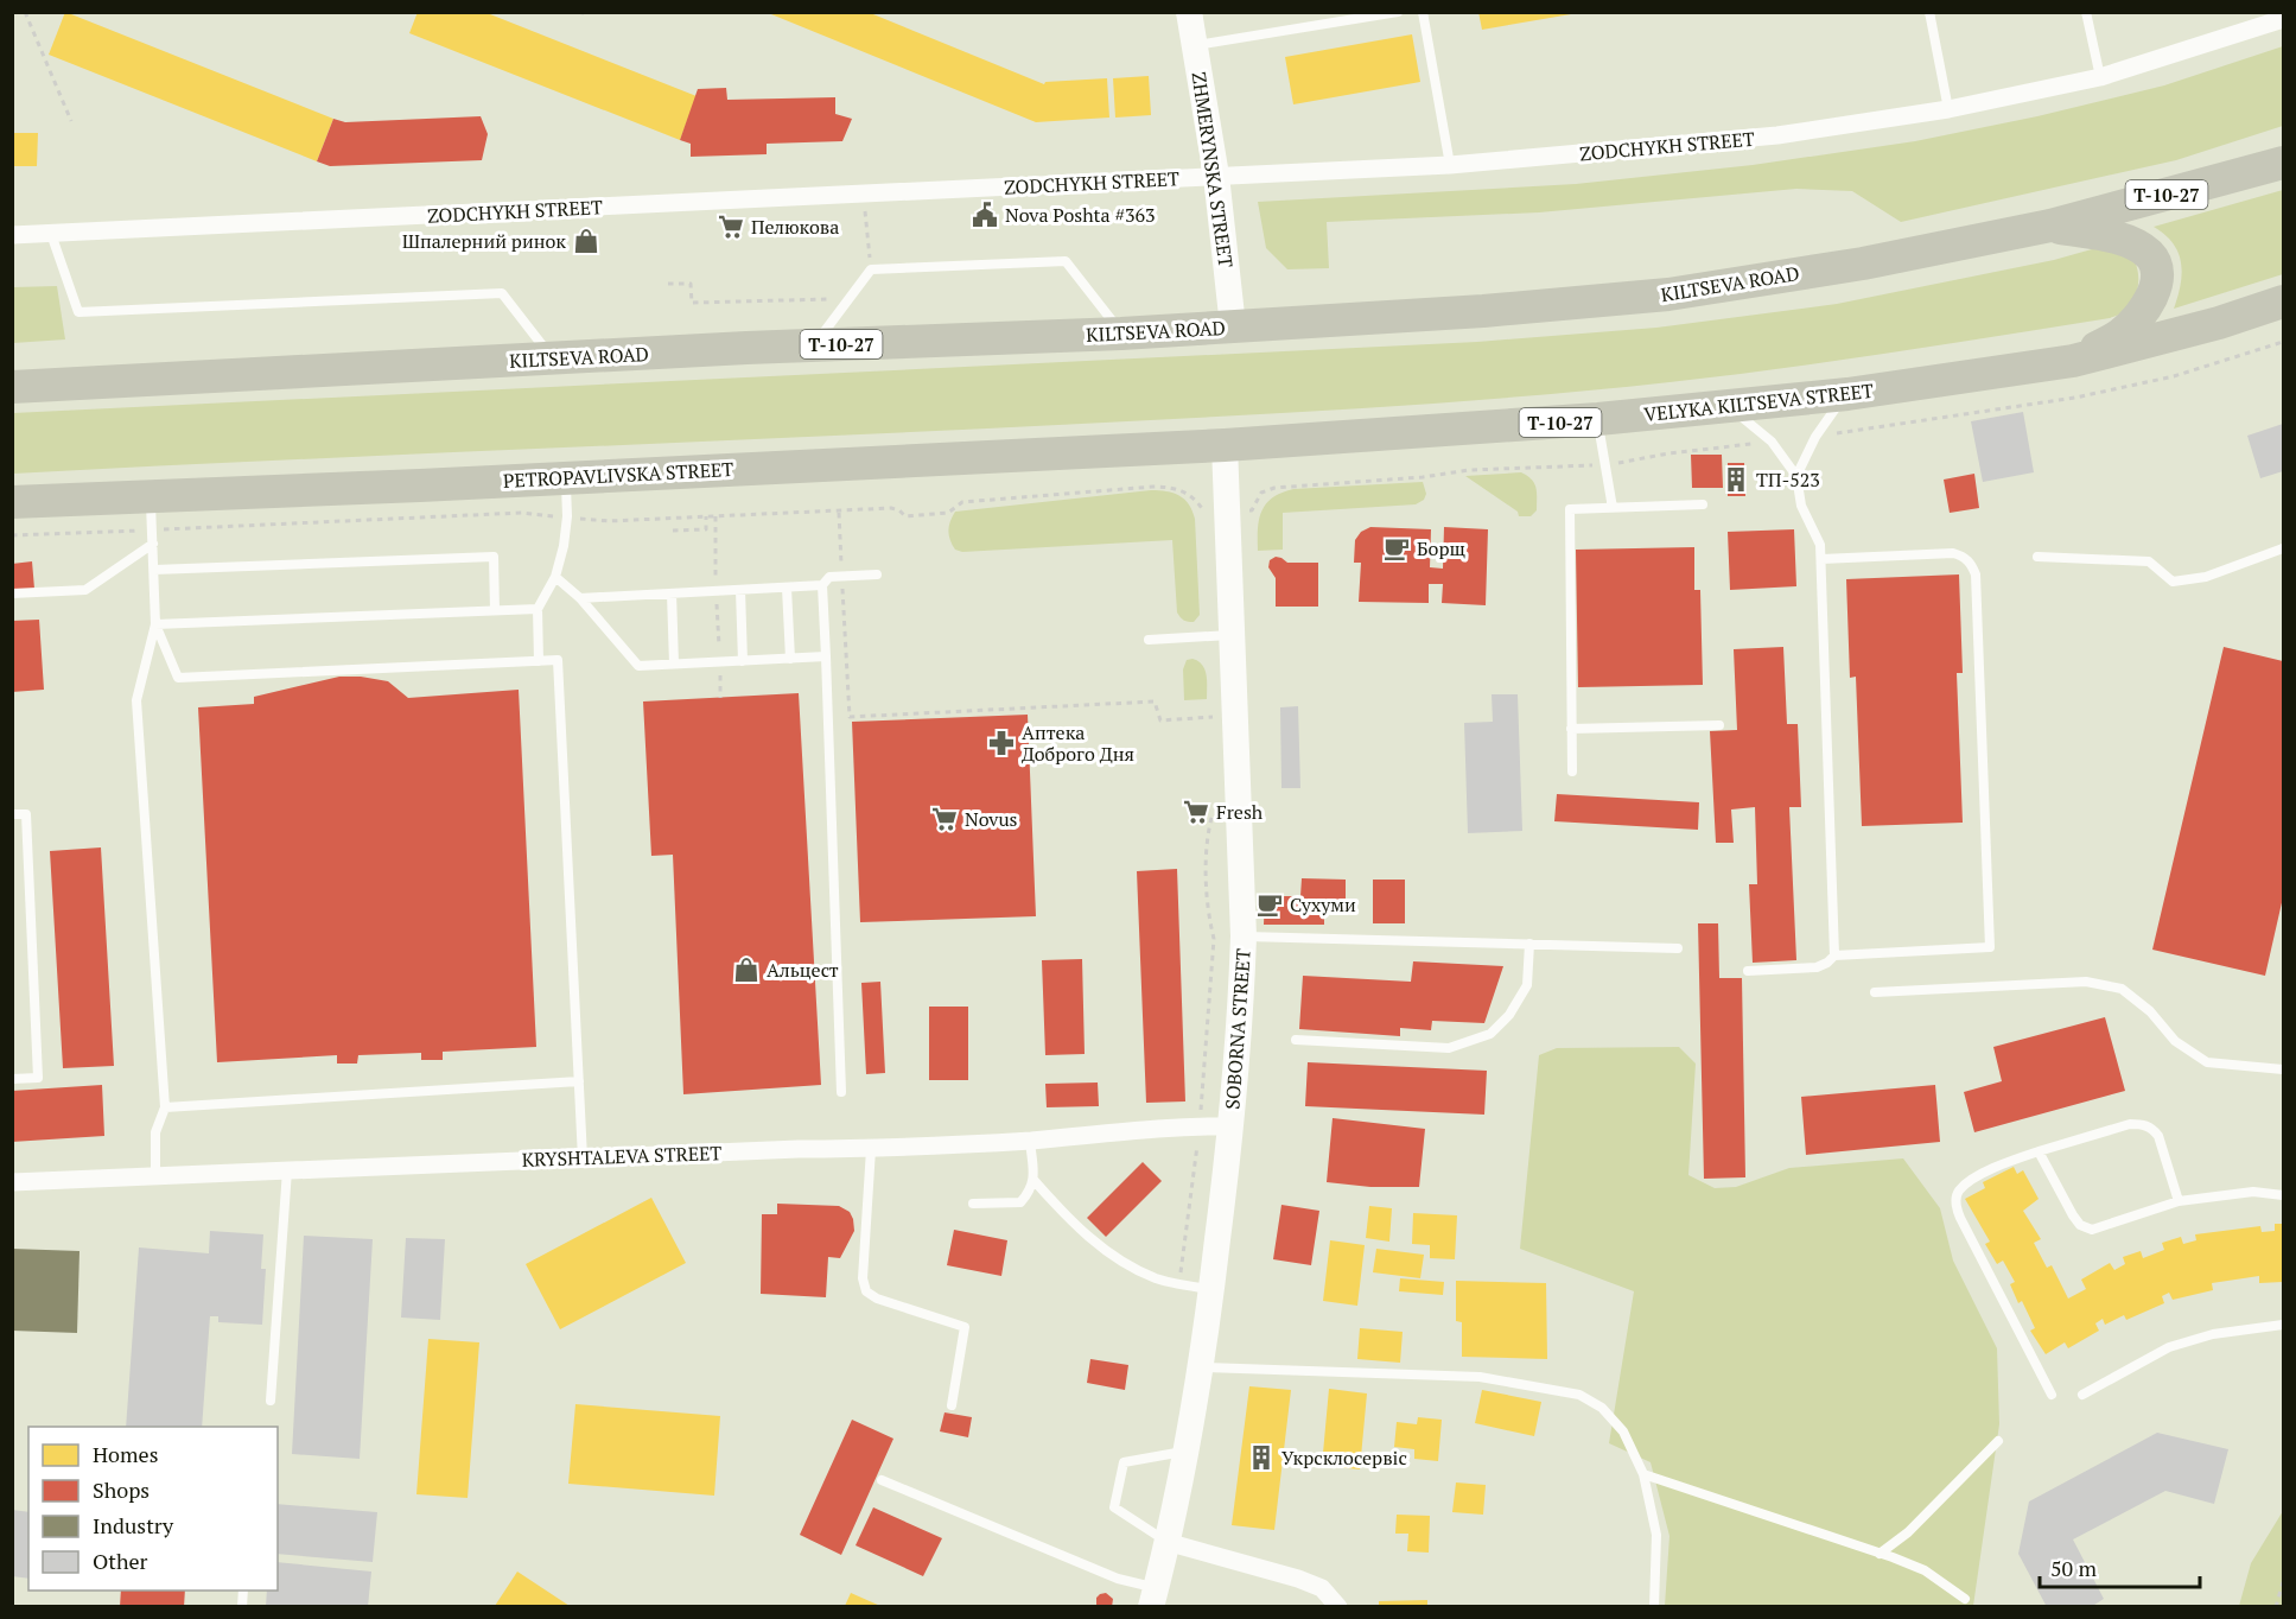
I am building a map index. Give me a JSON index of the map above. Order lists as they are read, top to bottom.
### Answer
{
  "streets": {
    "highway": [
      "Т-10-27",
      "KILTSEVA ROAD",
      "VELYKA KILTSEVA STREET",
      "PETROPAVLIVSKA STREET"
    ],
    "main road": ["ZHMERYNSKA STREET", "SOBORNA STREET"],
    "street": ["ZODCHYKH STREET", "KRYSHTALEVA STREET"]
  },
  "crossings": [
    ["ZODCHYKH STREET", "ZHMERYNSKA STREET"],
    ["ZHMERYNSKA STREET", "KILTSEVA ROAD"],
    ["VELYKA KILTSEVA STREET", "PETROPAVLIVSKA STREET"],
    ["VELYKA KILTSEVA STREET", "SOBORNA STREET"],
    ["PETROPAVLIVSKA STREET", "SOBORNA STREET"],
    ["SOBORNA STREET", "KRYSHTALEVA STREET"]
  ],
  "places": {
    "public building": ["Nova Poshta #363"],
    "supermarket": ["Пелюкова", "Fresh", "Novus"],
    "shop": ["Шпалерний ринок", "Альцест"],
    "building": ["ТП-523", "Укрсклосервіс"],
    "cafe": ["Борщ", "Сухуми"],
    "pharmacy": ["Аптека Доброго Дня"]
  },
  "legend": [
    "Homes",
    "Shops",
    "Industry",
    "Other"
  ],
  "scale_bar": "50 m"
}
